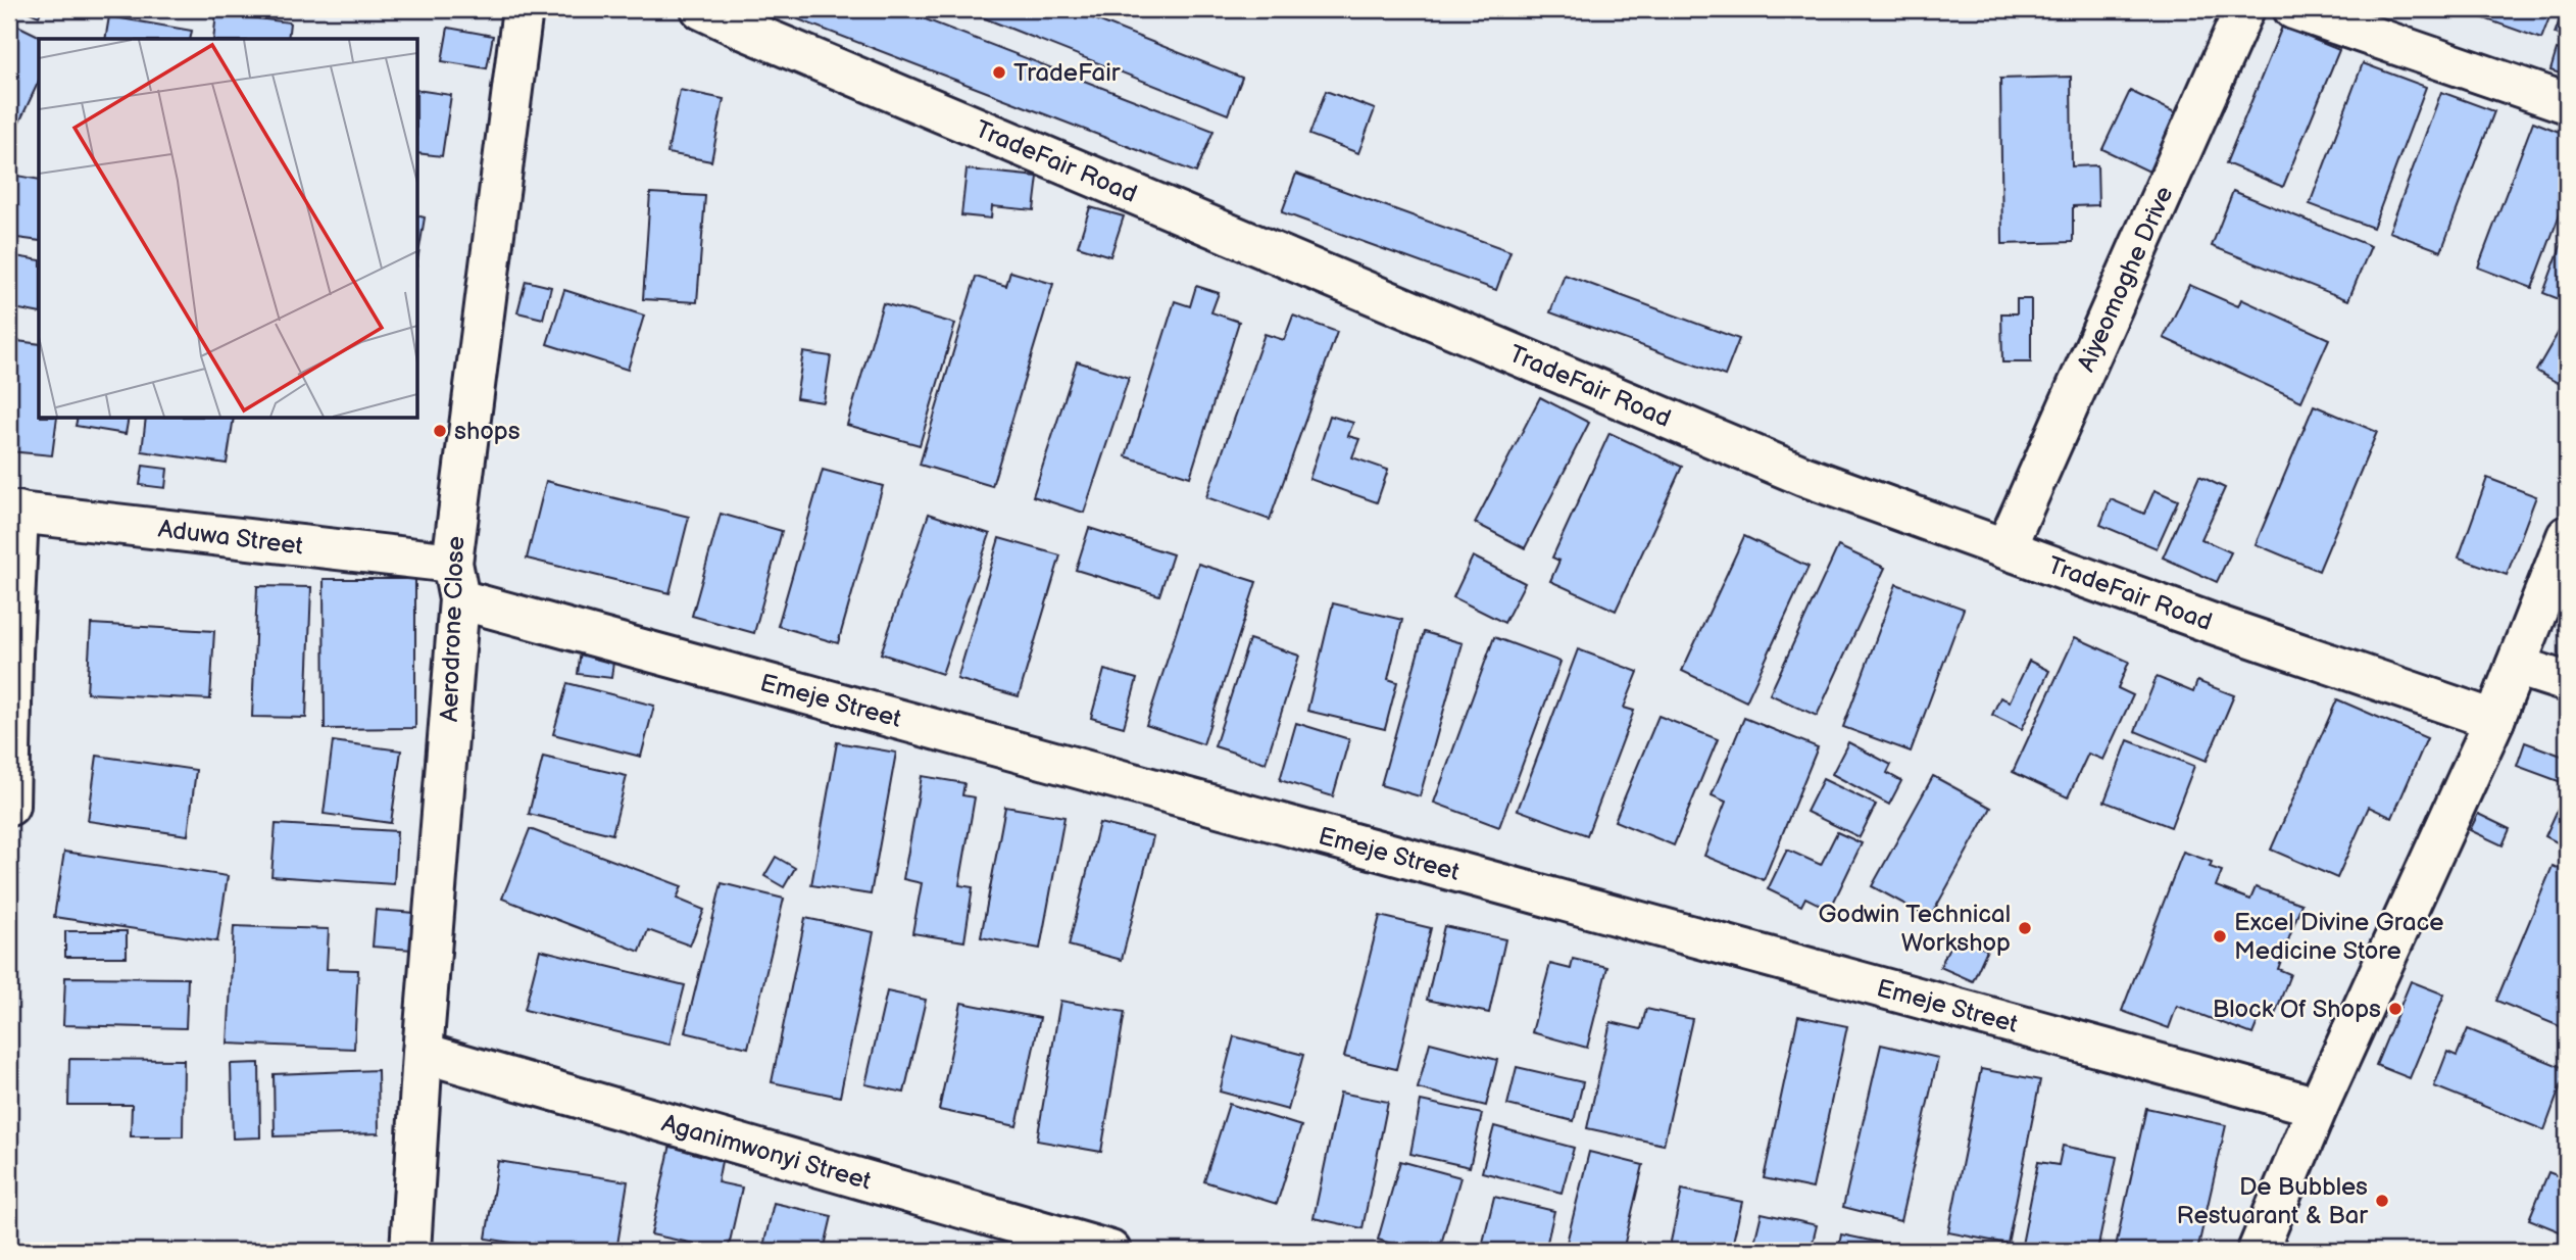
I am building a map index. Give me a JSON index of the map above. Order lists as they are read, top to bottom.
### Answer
{
  "streets": {
    "street": [
      "TradeFair Road",
      "Aiyeomoghe Drive",
      "Aduwa Street",
      "Aerodrone Close",
      "Emeje Street",
      "Aganimwonyi Street"
    ]
  },
  "crossings": [
    ["TradeFair Road", "Aiyeomoghe Drive"],
    ["Aduwa Street", "Aerodrone Close"],
    ["Aduwa Street", "Emeje Street"],
    ["Aerodrone Close", "Emeje Street"],
    ["Aerodrone Close", "Aganimwonyi Street"]
  ],
  "places": [
    "TradeFair",
    "shops",
    "Godwin Technical Workshop",
    "Excel Divine Grace Medicine Store",
    "Block Of Shops",
    "De Bubbles Restuarant & Bar"
  ]
}
